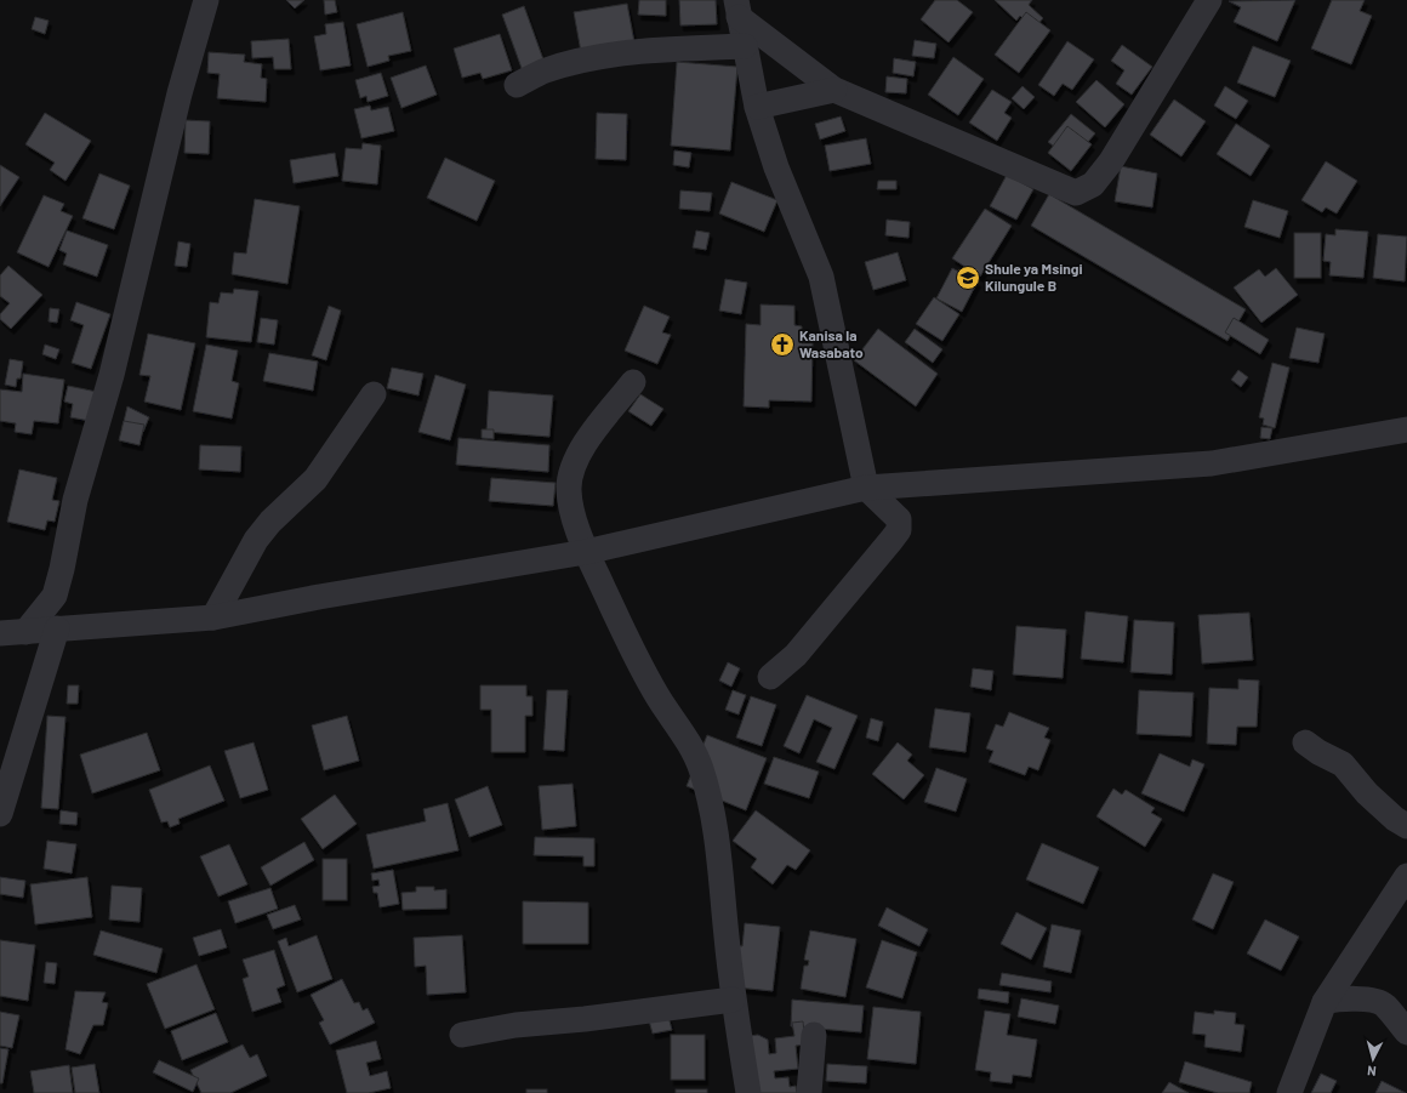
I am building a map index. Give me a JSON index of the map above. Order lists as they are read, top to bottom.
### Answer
{
  "places": {
    "school or university": ["Shule ya Msingi Kilungule B"],
    "church": ["Kanisa la Wasabato"]
  },
  "north": "bottom"
}
